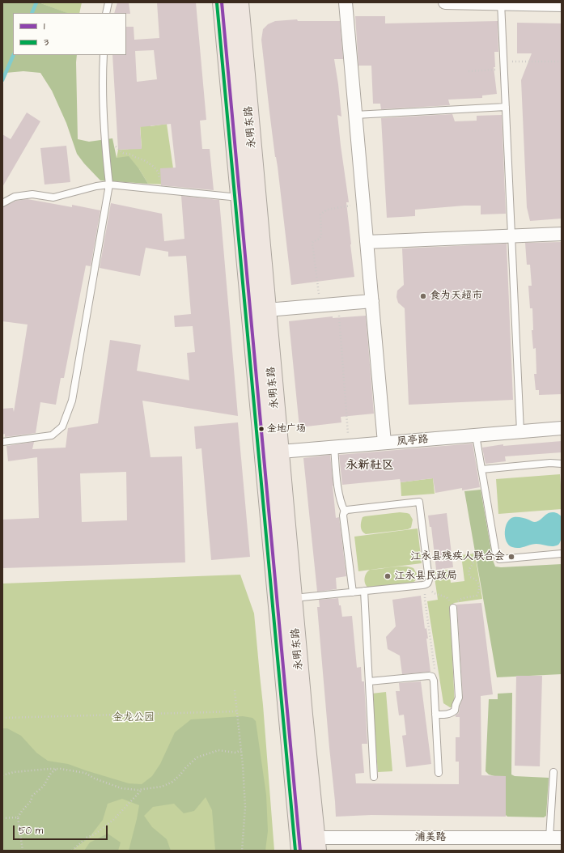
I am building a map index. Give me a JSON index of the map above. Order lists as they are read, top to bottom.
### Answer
{
  "streets": {
    "main road": ["永明东路"],
    "street": ["凤亭路", "浦美路"]
  },
  "crossings": [
    ["永明东路", "凤亭路"],
    ["永明东路", "浦美路"]
  ],
  "districts": ["永新社区"],
  "parks": ["金龙公园"],
  "places": [
    "食为天超市",
    "金地广场",
    "江永县残疾人联合会",
    "江永县民政局"
  ],
  "lines": ["transit line 1", "transit line 3"],
  "legend": ["1", "3"],
  "scale_bar": "50 m"
}
